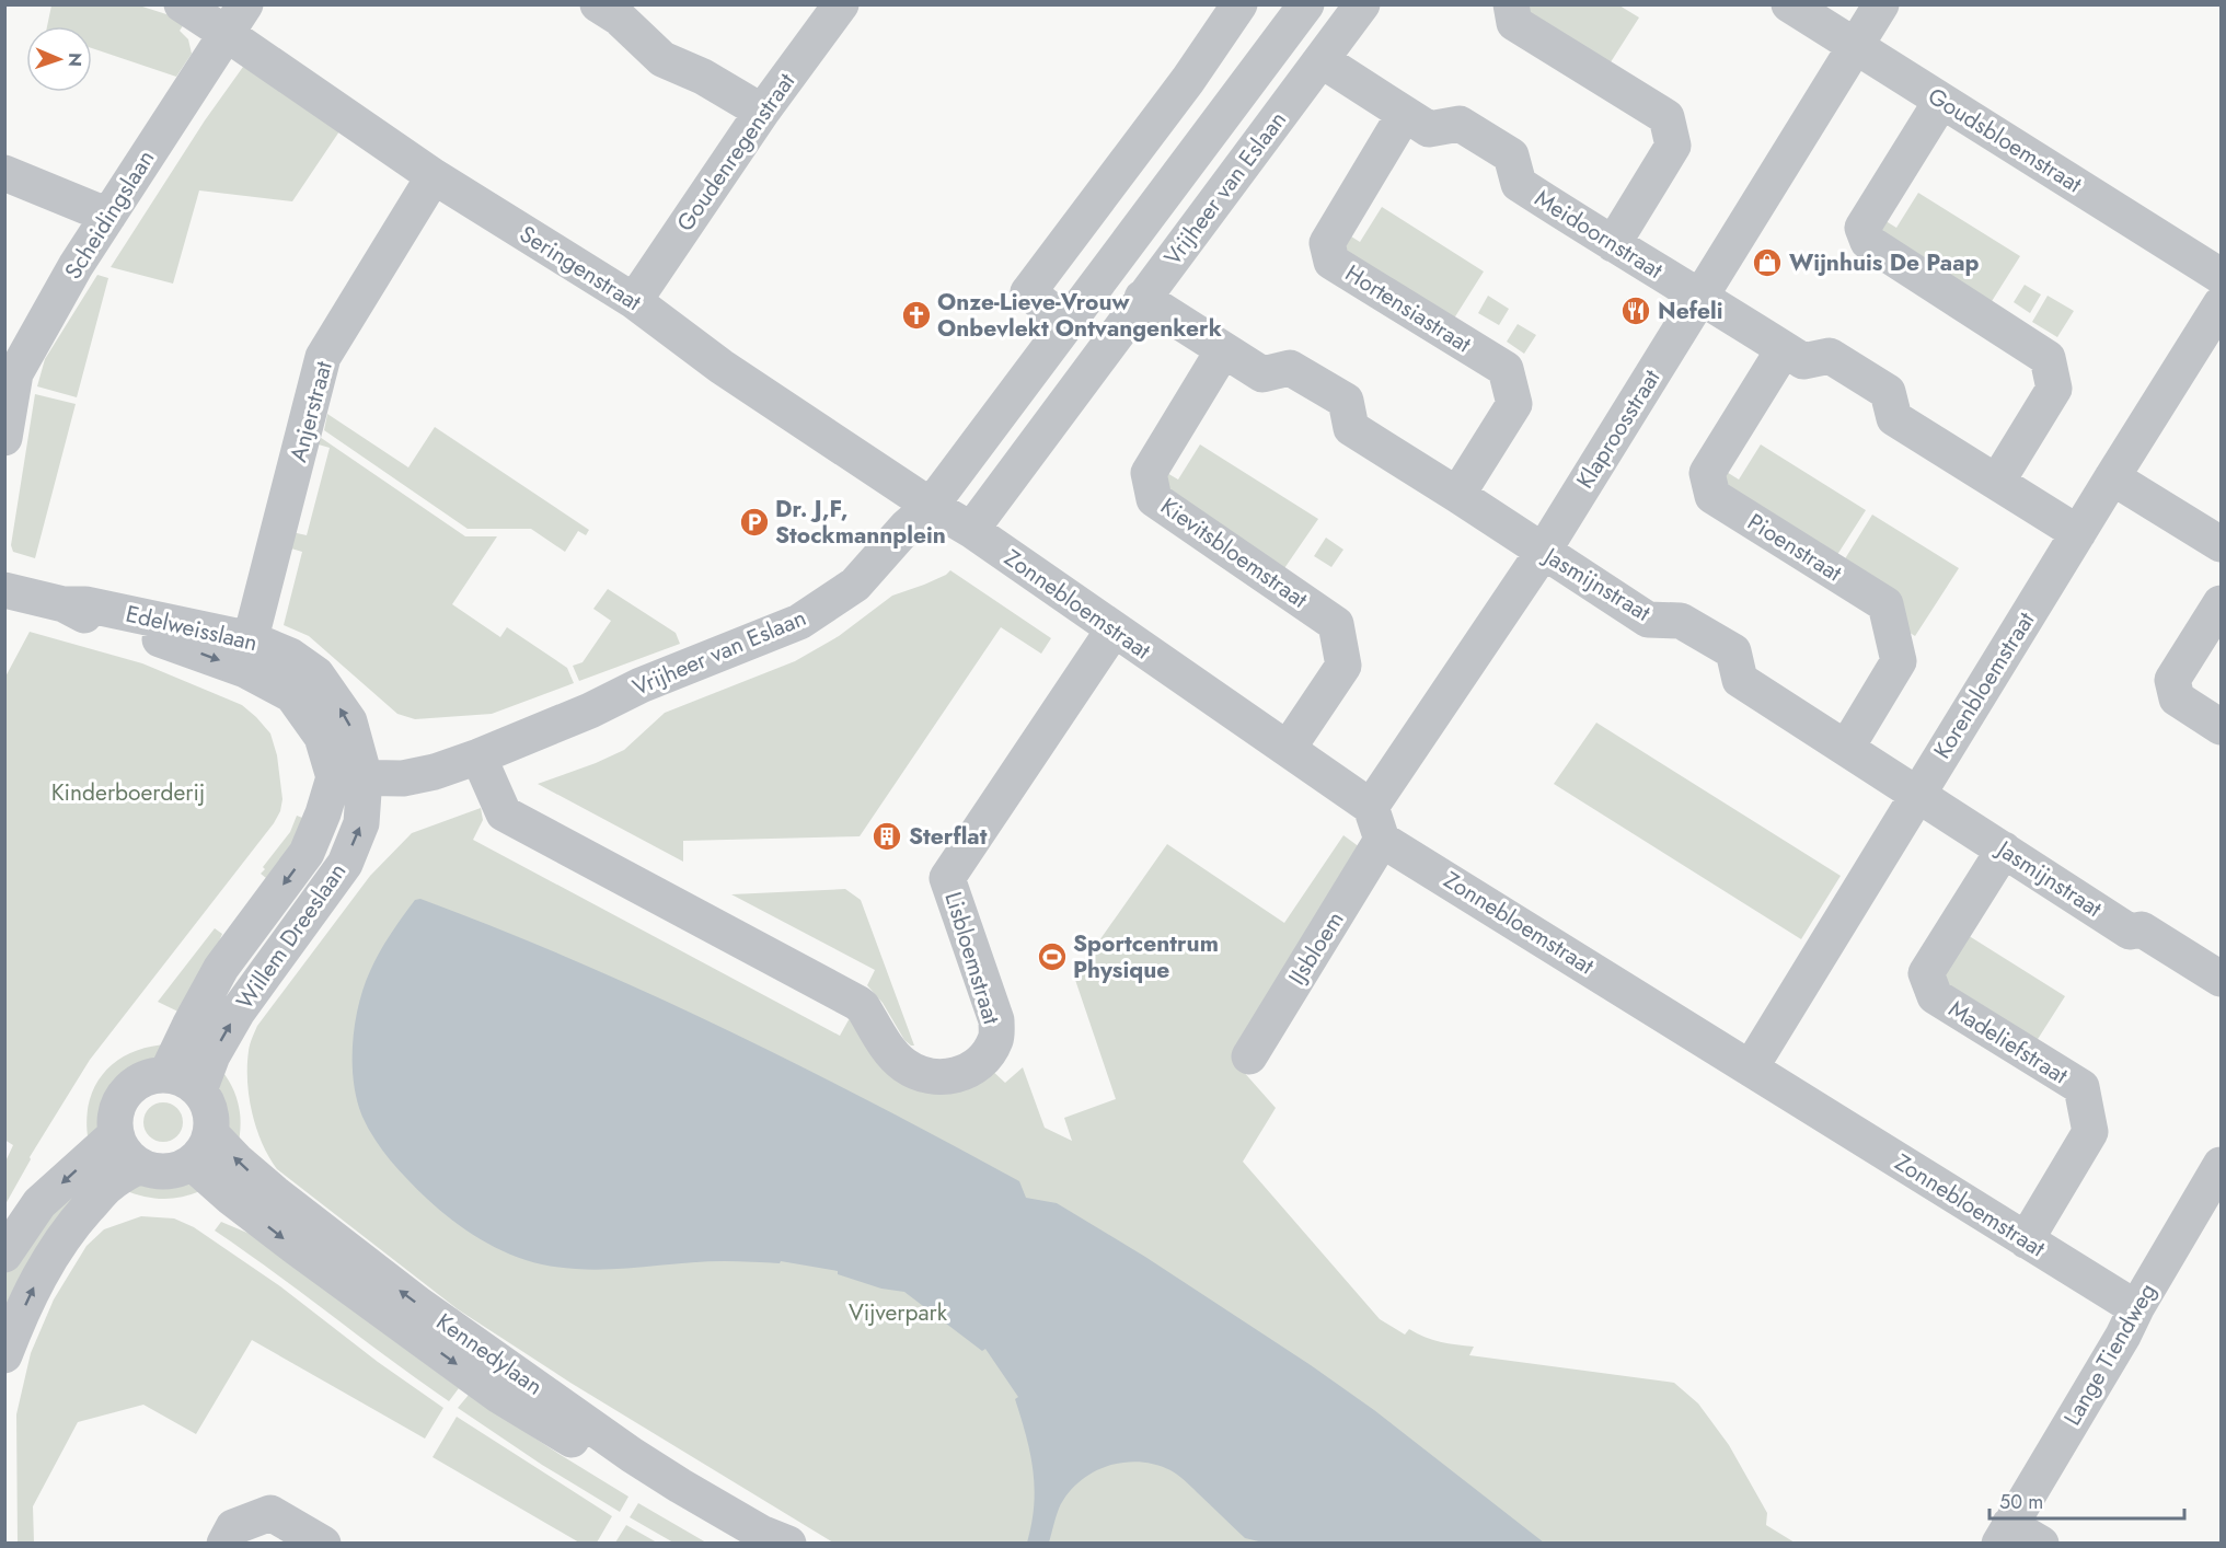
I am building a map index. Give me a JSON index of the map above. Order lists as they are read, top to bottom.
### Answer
{
  "streets": {
    "street": [
      "Goudsbloemstraat",
      "Goudenregenstraat",
      "Vrijheer van Eslaan",
      "Scheidingslaan",
      "Meidoornstraat",
      "Seringenstraat",
      "Hortensiastraat",
      "Anjerstraat",
      "Klaproosstraat",
      "Pioenstraat",
      "Kievitsbloemstraat",
      "Jasmijnstraat",
      "Zonnebloemstraat",
      "Edelweisslaan",
      "Korenbloemstraat",
      "Willem Dreeslaan",
      "IJsbloem",
      "Lisbloemstraat",
      "Madeliefstraat",
      "Kennedylaan",
      "Lange Tiendweg"
    ]
  },
  "crossings": [
    ["Goudsbloemstraat", "Klaproosstraat"],
    ["Goudenregenstraat", "Seringenstraat"],
    ["Vrijheer van Eslaan", "Meidoornstraat"],
    ["Vrijheer van Eslaan", "Seringenstraat"],
    ["Vrijheer van Eslaan", "Jasmijnstraat"],
    ["Vrijheer van Eslaan", "Zonnebloemstraat"],
    ["Vrijheer van Eslaan", "Edelweisslaan"],
    ["Vrijheer van Eslaan", "Willem Dreeslaan"],
    ["Vrijheer van Eslaan", "Lisbloemstraat"],
    ["Scheidingslaan", "Seringenstraat"],
    ["Meidoornstraat", "Hortensiastraat"],
    ["Meidoornstraat", "Klaproosstraat"],
    ["Meidoornstraat", "Pioenstraat"],
    ["Meidoornstraat", "Korenbloemstraat"],
    ["Seringenstraat", "Anjerstraat"],
    ["Seringenstraat", "Zonnebloemstraat"],
    ["Hortensiastraat", "Jasmijnstraat"],
    ["Anjerstraat", "Edelweisslaan"],
    ["Klaproosstraat", "Jasmijnstraat"],
    ["Klaproosstraat", "Zonnebloemstraat"],
    ["Klaproosstraat", "IJsbloem"],
    ["Pioenstraat", "Jasmijnstraat"],
    ["Kievitsbloemstraat", "Jasmijnstraat"],
    ["Kievitsbloemstraat", "Zonnebloemstraat"],
    ["Jasmijnstraat", "Korenbloemstraat"],
    ["Jasmijnstraat", "Madeliefstraat"],
    ["Zonnebloemstraat", "Korenbloemstraat"],
    ["Zonnebloemstraat", "IJsbloem"],
    ["Zonnebloemstraat", "Lisbloemstraat"],
    ["Zonnebloemstraat", "Madeliefstraat"],
    ["Zonnebloemstraat", "Lange Tiendweg"],
    ["Edelweisslaan", "Willem Dreeslaan"],
    ["Willem Dreeslaan", "Kennedylaan"]
  ],
  "parks": ["Kinderboerderij", "Vijverpark"],
  "places": {
    "shop": ["Wijnhuis De Paap"],
    "restaurant": ["Nefeli"],
    "church": ["Onze-Lieve-Vrouw Onbevlekt Ontvangenkerk"],
    "parking": ["Dr. J,F, Stockmannplein"],
    "building": ["Sterflat"],
    "sports": ["Sportcentrum Physique"]
  },
  "scale_bar": "50 m",
  "north": "right"
}
